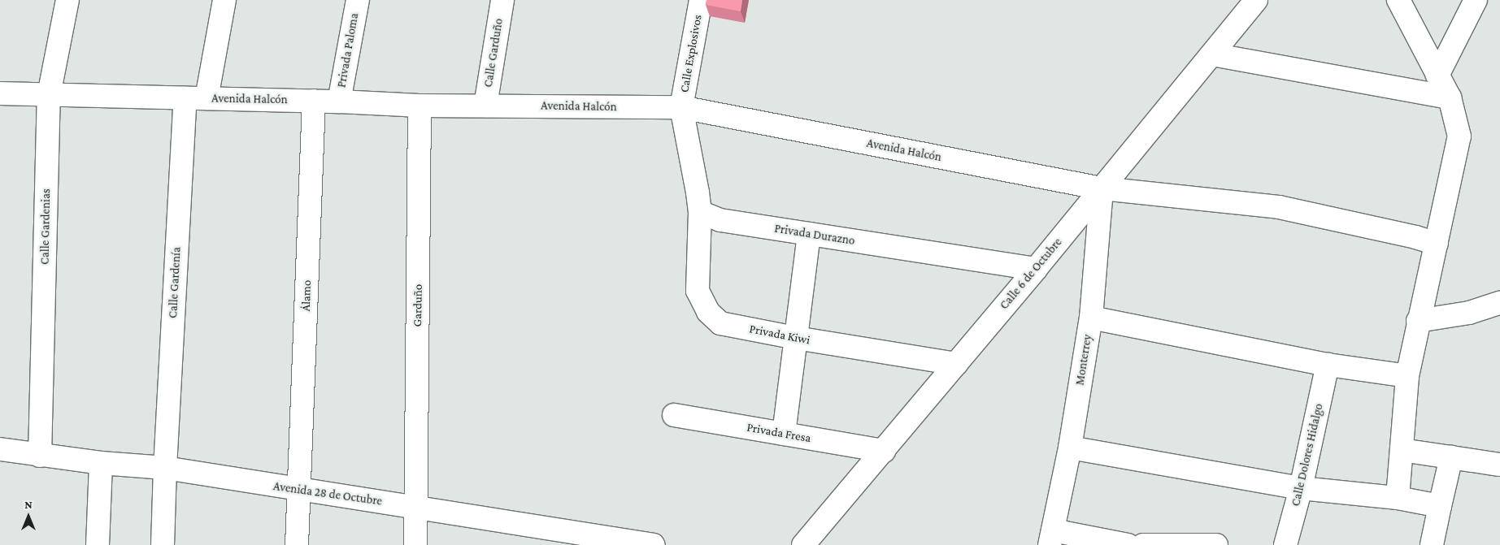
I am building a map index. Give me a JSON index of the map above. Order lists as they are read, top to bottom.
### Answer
{
  "streets": {
    "street": [
      "Privada Paloma",
      "Calle Garduño",
      "Calle Explosivos",
      "Avenida Halcón",
      "Calle Gardenias",
      "Privada Durazno",
      "Calle 6 de Octubre",
      "Calle Gardenía",
      "Álamo",
      "Garduño",
      "Privada Kiwi",
      "Monterrey",
      "Privada Fresa",
      "Calle Dolores Hidalgo",
      "Avenida 28 de Octubre"
    ]
  },
  "crossings": [
    ["Privada Paloma", "Avenida Halcón"],
    ["Calle Garduño", "Avenida Halcón"],
    ["Calle Explosivos", "Avenida Halcón"],
    ["Avenida Halcón", "Calle Gardenias"],
    ["Avenida Halcón", "Calle 6 de Octubre"],
    ["Avenida Halcón", "Calle Gardenía"],
    ["Avenida Halcón", "Álamo"],
    ["Avenida Halcón", "Garduño"],
    ["Avenida Halcón", "Monterrey"],
    ["Calle Gardenias", "Avenida 28 de Octubre"],
    ["Privada Durazno", "Calle 6 de Octubre"],
    ["Privada Durazno", "Privada Kiwi"],
    ["Calle 6 de Octubre", "Privada Kiwi"],
    ["Calle 6 de Octubre", "Monterrey"],
    ["Calle 6 de Octubre", "Privada Fresa"],
    ["Calle Gardenía", "Avenida 28 de Octubre"],
    ["Álamo", "Avenida 28 de Octubre"],
    ["Garduño", "Avenida 28 de Octubre"]
  ],
  "north": "top"
}
